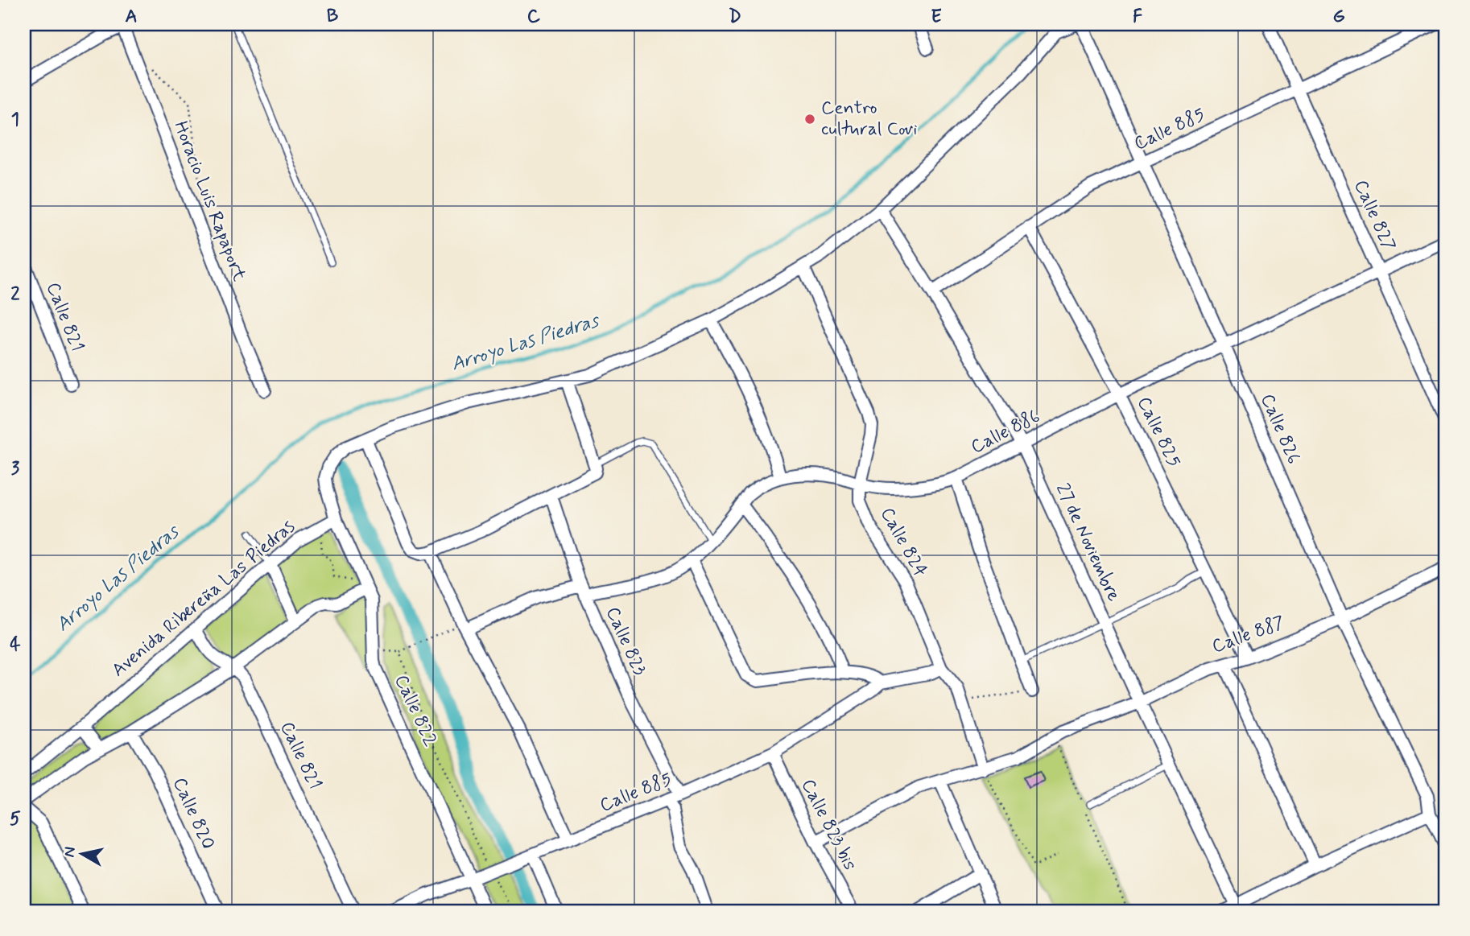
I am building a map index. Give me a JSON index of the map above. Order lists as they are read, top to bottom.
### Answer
{
  "streets": {
    "street": [
      "Calle 885",
      "Horacio Luis Rapaport",
      "Calle 827",
      "Calle 821",
      "Calle 826",
      "Calle 886",
      "Calle 825",
      "Calle 824",
      "27 de Noviembre",
      "Avenida Ribereña Las Piedras",
      "Calle 887",
      "Calle 823",
      "Calle 822",
      "Calle 820",
      "Calle 823 bis"
    ]
  },
  "crossings": [
    ["Calle 885", "Calle 827"],
    ["Calle 885", "Calle 826"],
    ["Calle 885", "Calle 825"],
    ["Calle 885", "27 de Noviembre"],
    ["Calle 885", "Calle 823"],
    ["Calle 885", "Calle 822"],
    ["Calle 885", "Calle 823 bis"],
    ["Calle 827", "Calle 886"],
    ["Calle 821", "Avenida Ribereña Las Piedras"],
    ["Calle 826", "Calle 886"],
    ["Calle 826", "Calle 887"],
    ["Calle 886", "Calle 825"],
    ["Calle 886", "Calle 824"],
    ["Calle 886", "27 de Noviembre"],
    ["Calle 886", "Calle 823"],
    ["Calle 825", "Calle 887"],
    ["Calle 824", "Calle 887"],
    ["27 de Noviembre", "Calle 887"],
    ["Avenida Ribereña Las Piedras", "Calle 822"],
    ["Calle 887", "Calle 823 bis"]
  ],
  "water": ["Arroyo Las Piedras"],
  "places": ["Centro cultural Covi"],
  "north": "left",
  "grid": {
    "columns": [
      "A",
      "B",
      "C",
      "D",
      "E",
      "F",
      "G"
    ],
    "rows": [
      "1",
      "2",
      "3",
      "4",
      "5"
    ]
  }
}
